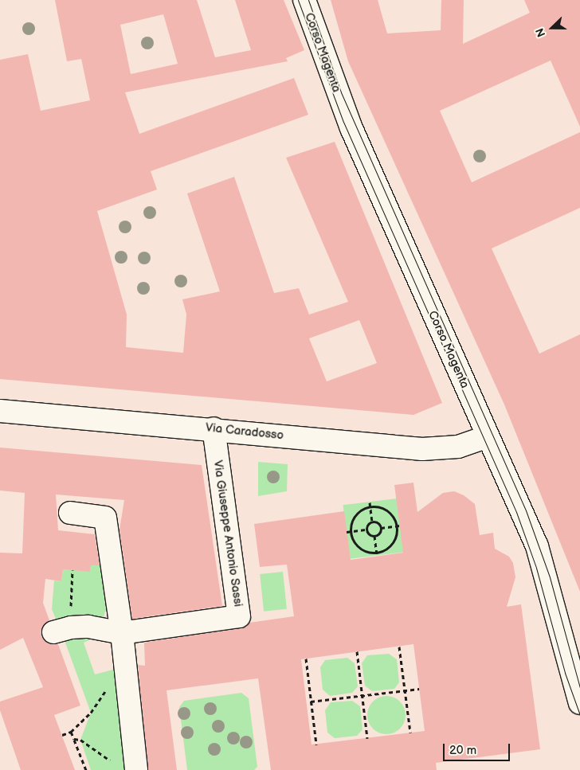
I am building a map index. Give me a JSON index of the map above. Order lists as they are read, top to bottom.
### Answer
{
  "streets": {
    "street": ["Corso Magenta", "Via Caradosso", "Via Giuseppe Antonio Sassi"]
  },
  "crossings": [
    ["Corso Magenta", "Via Caradosso"],
    ["Via Caradosso", "Via Giuseppe Antonio Sassi"]
  ],
  "scale_bar": "20 m",
  "north": "left"
}
